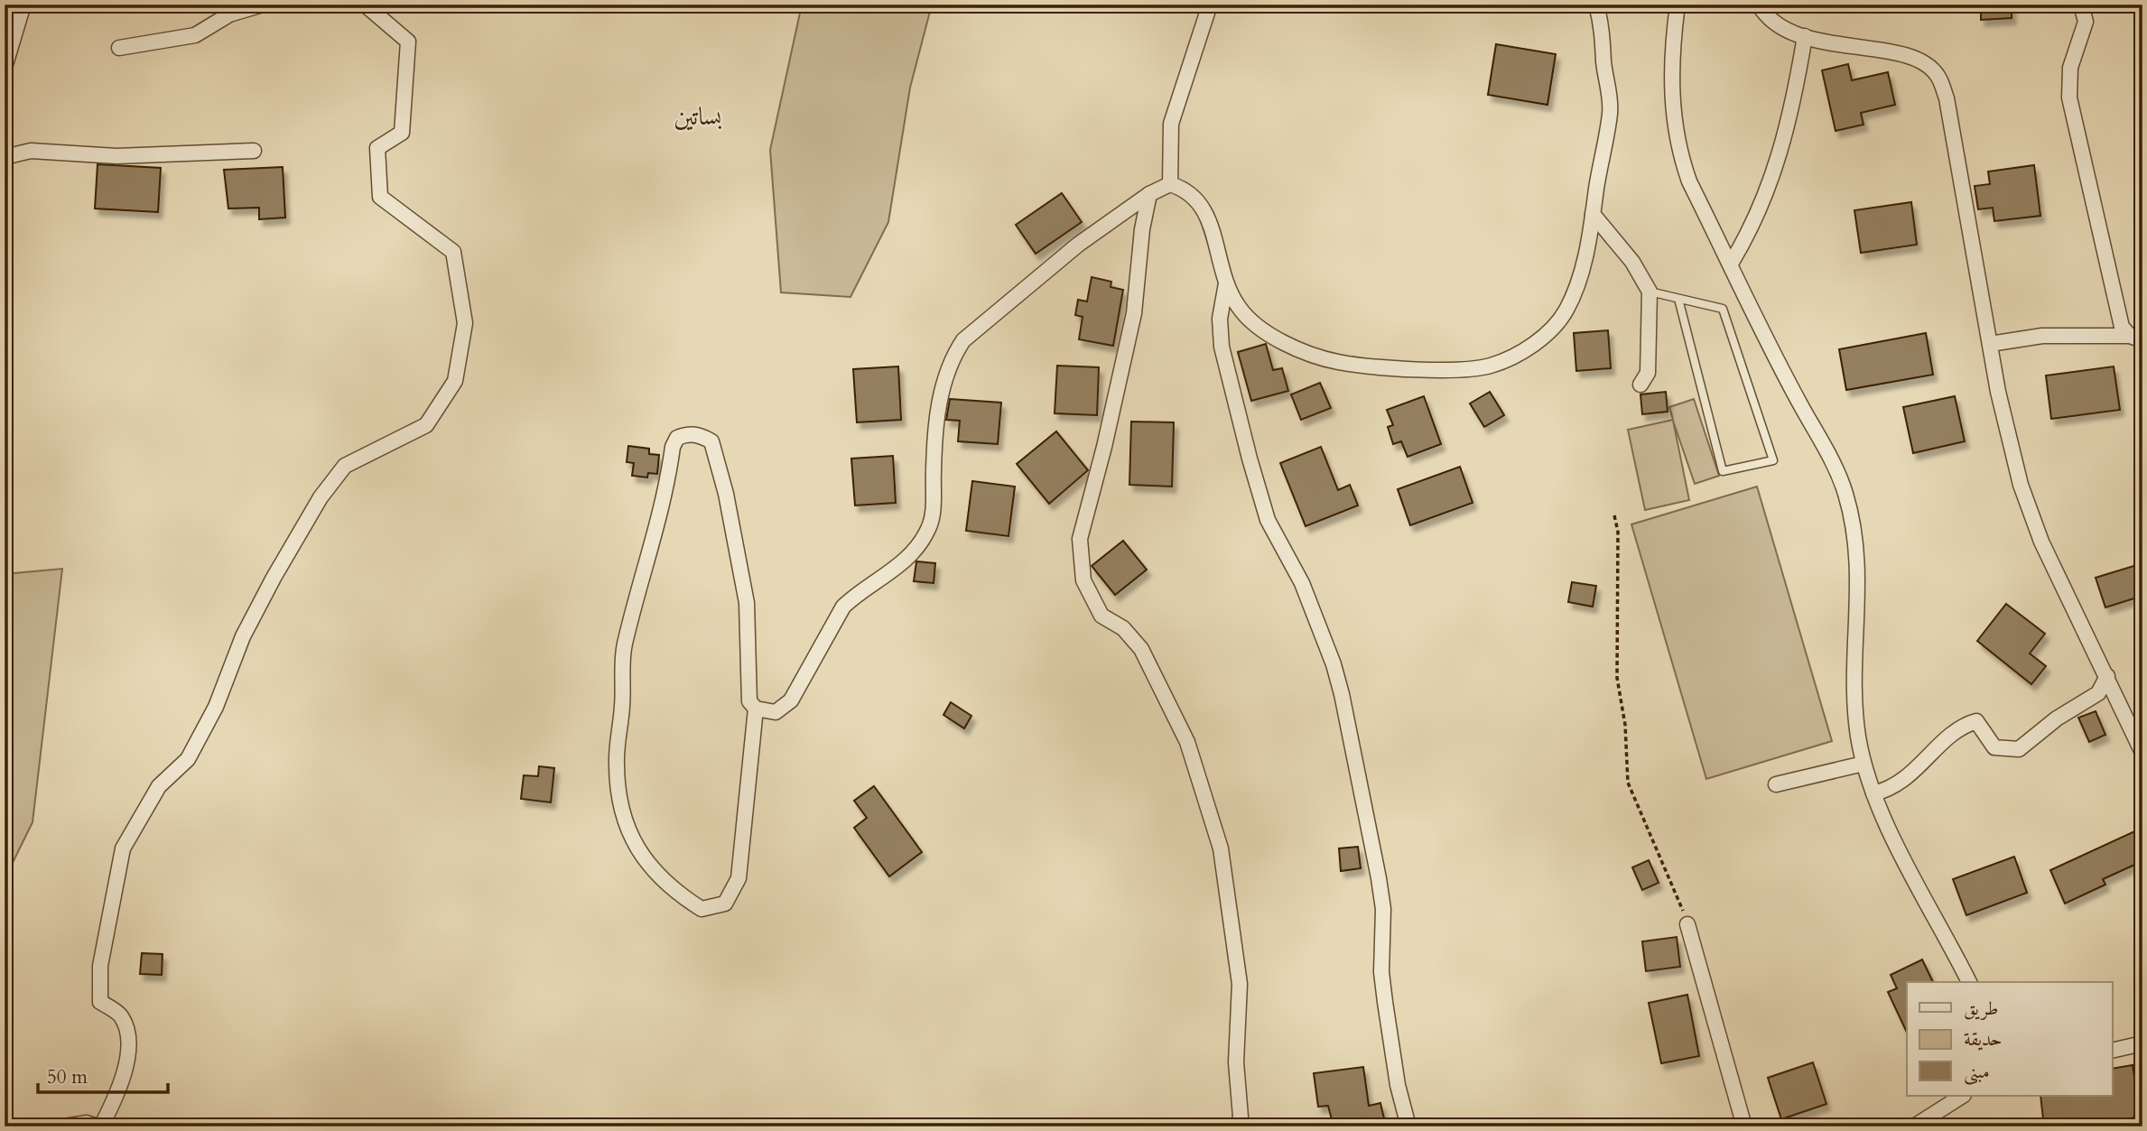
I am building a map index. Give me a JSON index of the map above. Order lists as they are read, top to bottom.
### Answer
{
  "districts": ["بساتين"],
  "legend": ["طريق", "حديقة", "مبنى"],
  "scale_bar": "50 m"
}
